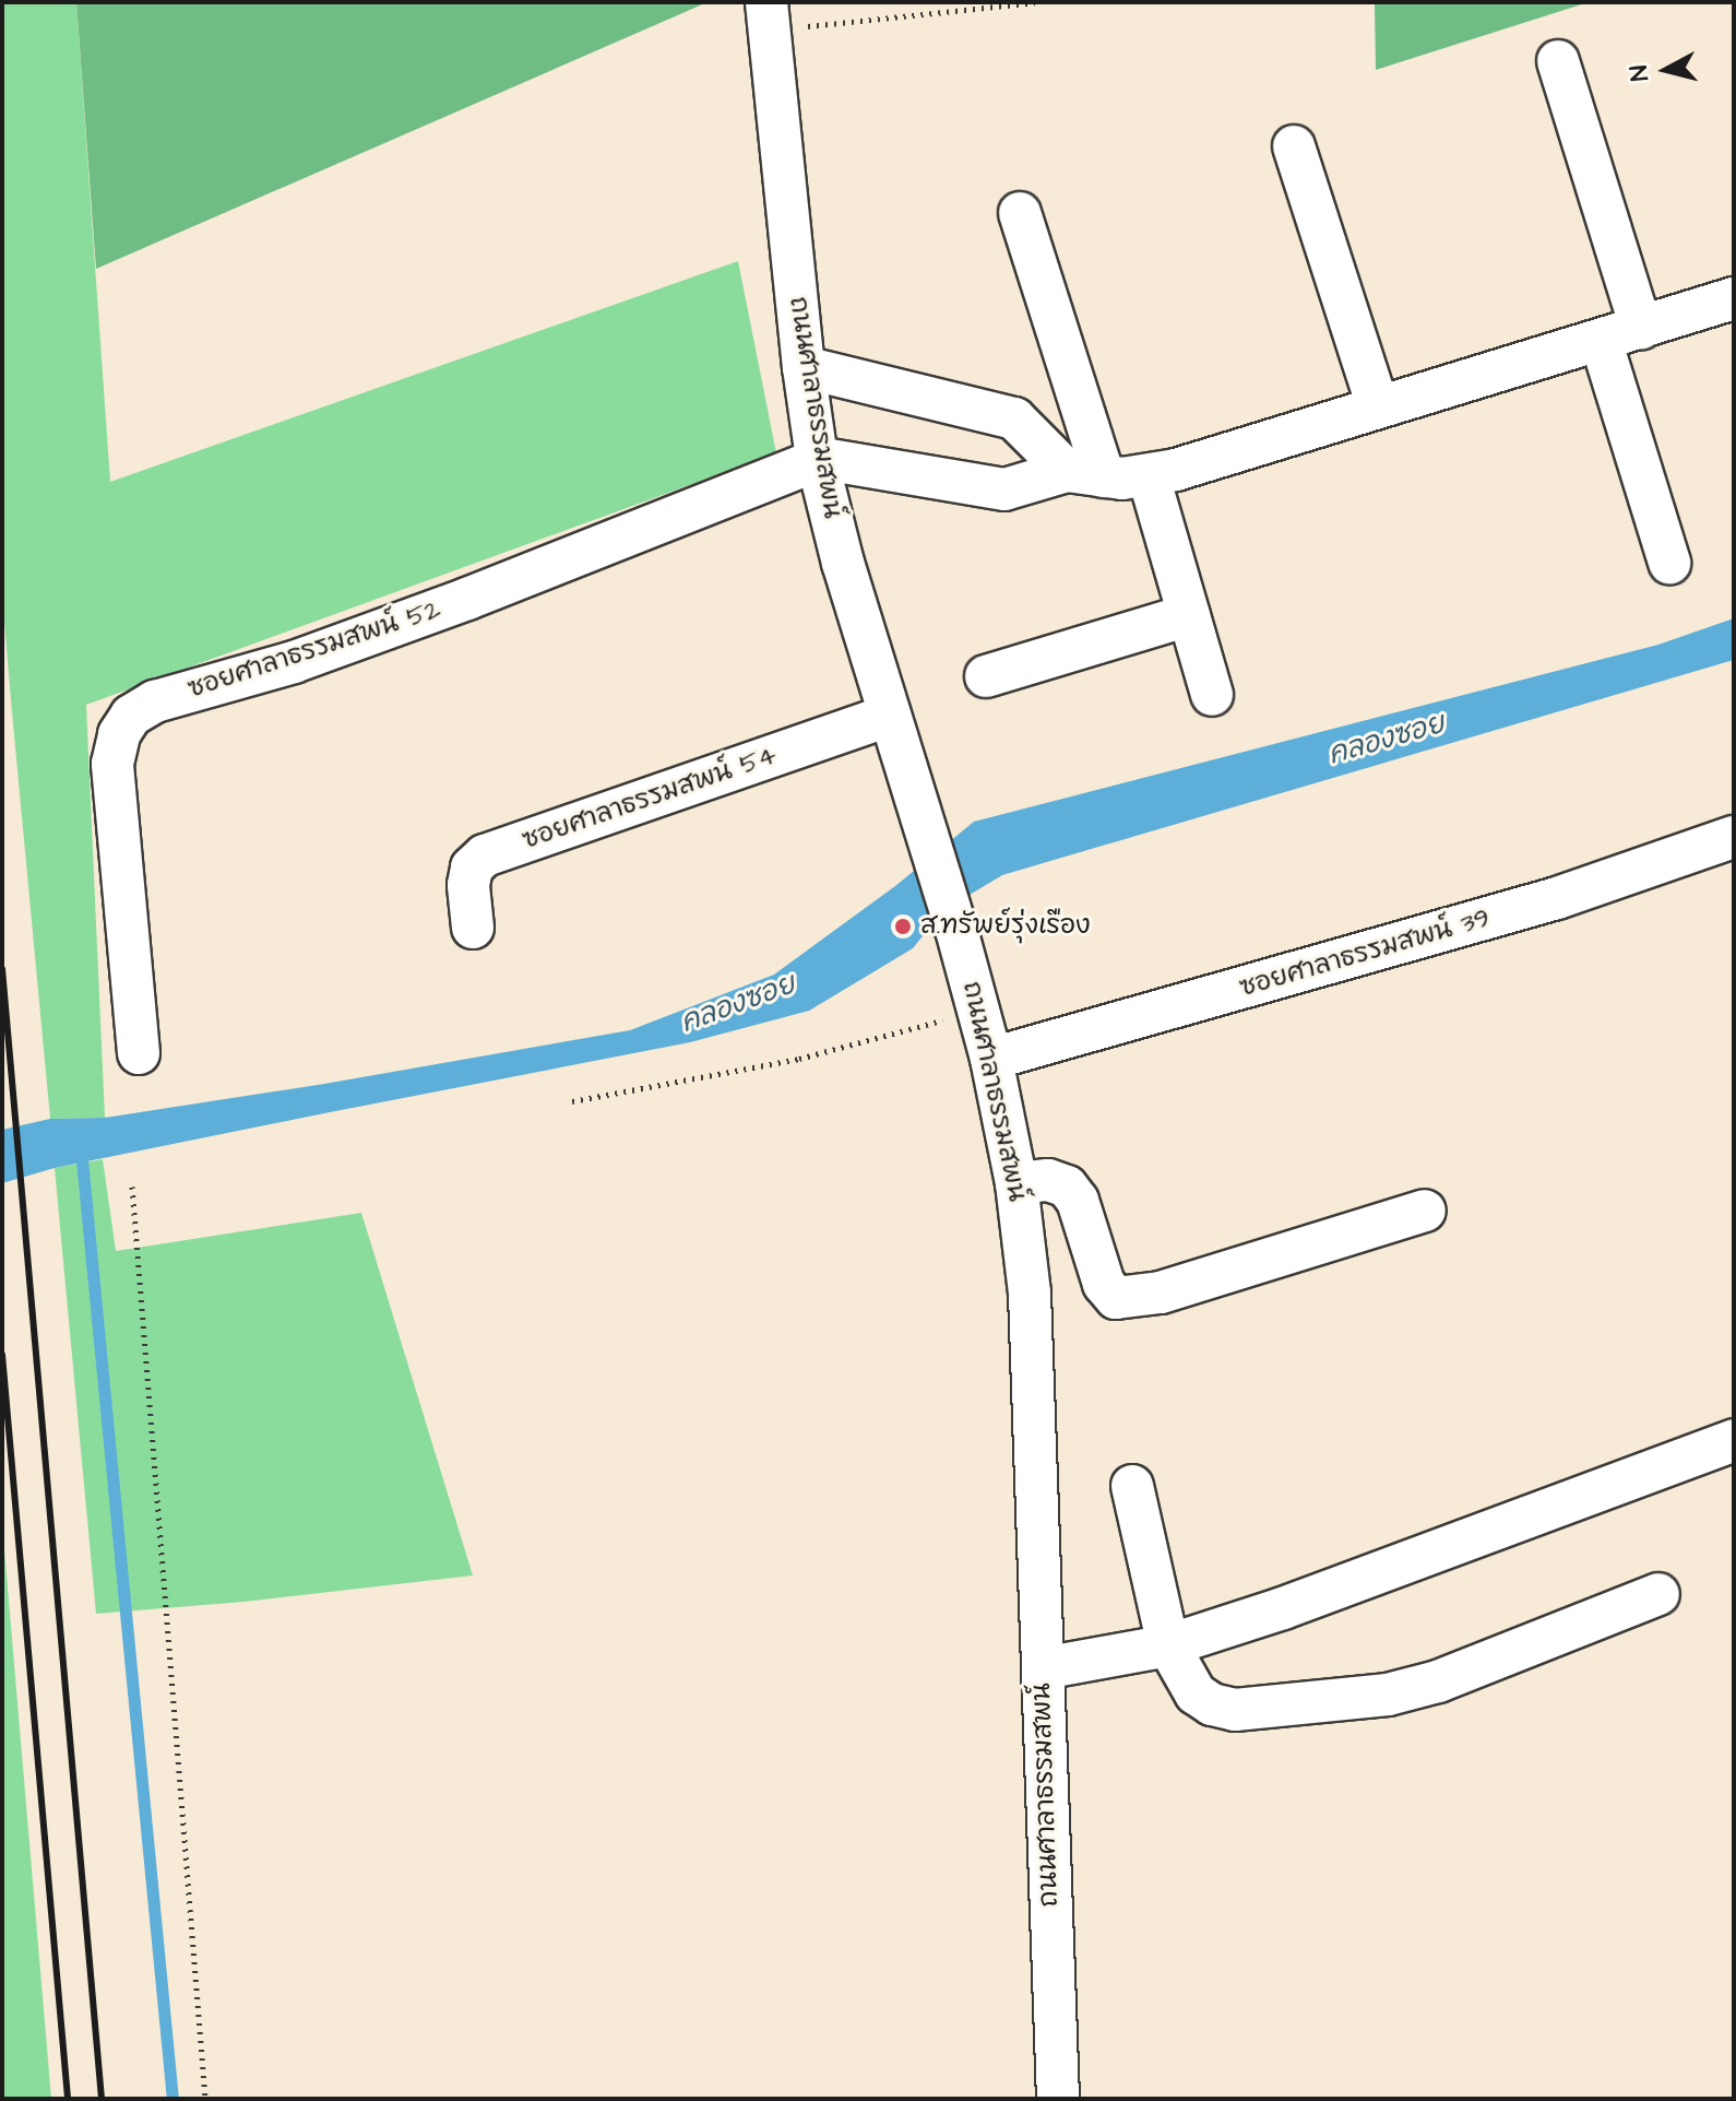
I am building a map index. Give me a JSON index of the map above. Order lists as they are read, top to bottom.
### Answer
{
  "streets": {
    "street": [
      "ถนนศาลาธรรมสพน์",
      "ซอยศาลาธรรมสพน์ 52",
      "ซอยศาลาธรรมสพน์ 54",
      "ซอยศาลาธรรมสพน์ 39"
    ]
  },
  "crossings": [
    ["ถนนศาลาธรรมสพน์", "ซอยศาลาธรรมสพน์ 52"],
    ["ถนนศาลาธรรมสพน์", "ซอยศาลาธรรมสพน์ 54"],
    ["ถนนศาลาธรรมสพน์", "ซอยศาลาธรรมสพน์ 39"]
  ],
  "water": ["คลองซอย"],
  "places": ["ส.ทรัพย์รุ่งเรือง"],
  "north": "left"
}
